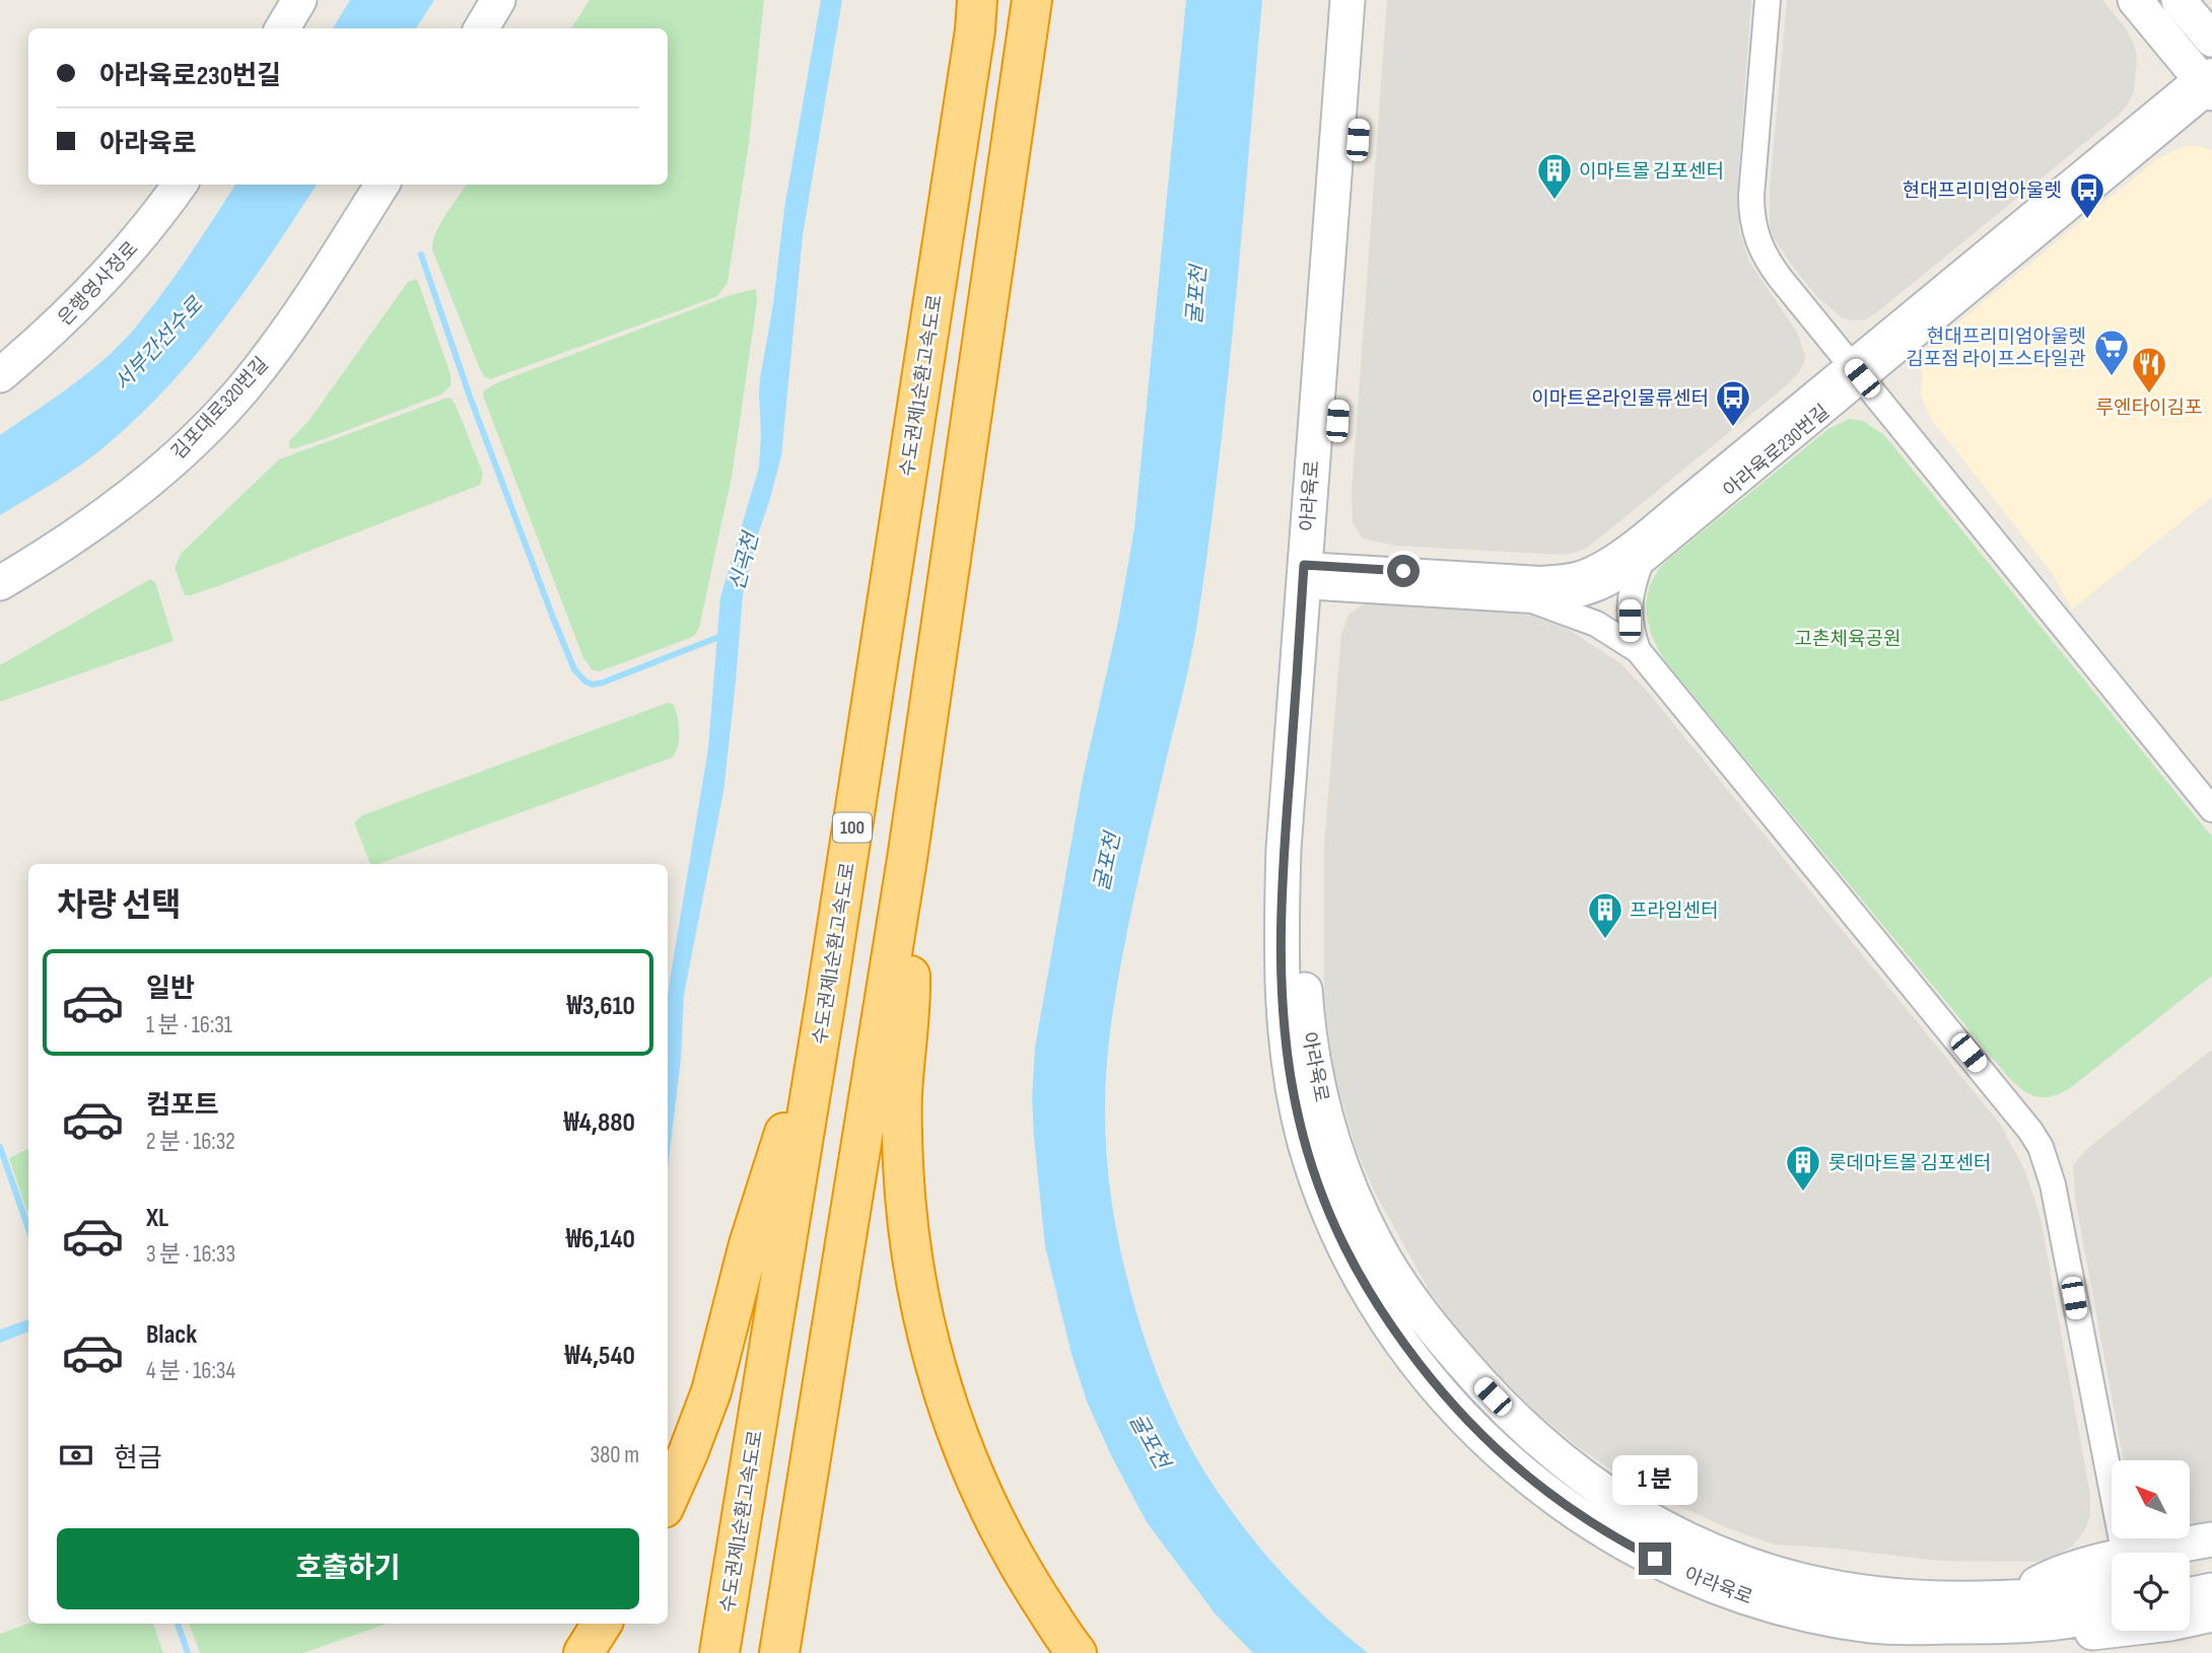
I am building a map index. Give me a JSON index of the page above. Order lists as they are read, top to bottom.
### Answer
{
  "streets": {
    "highway": ["수도권제1순환고속도로", "100"],
    "street": [
      "은행영사정로",
      "김포대로320번길",
      "아라육로230번길",
      "아라육로"
    ]
  },
  "crossings": [
    ["아라육로230번길", "아라육로"]
  ],
  "water": ["굴포천", "서부간선수로", "신곡천"],
  "parks": ["고촌체육공원"],
  "places": {
    "building": ["이마트몰 김포센터", "프라임센터", "롯데마트몰 김포센터"],
    "bus stop": ["현대프리미엄아울렛", "이마트온라인물류센터"],
    "supermarket": ["현대프리미엄아울렛 김포점 라이프스타일관"],
    "restaurant": ["루엔타이김포"]
  },
  "north": "top left",
  "page": {
    "banner": ["아라육로230번길", "아라육로"],
    "heading": "차량 선택",
    "list": [
      {
        "name": "일반",
        "note": "1 분 · 16:31",
        "value": "₩3,610"
      },
      {
        "name": "컴포트",
        "note": "2 분 · 16:32",
        "value": "₩4,880"
      },
      {
        "name": "XL",
        "note": "3 분 · 16:33",
        "value": "₩6,140"
      },
      {
        "name": "Black",
        "note": "4 분 · 16:34",
        "value": "₩4,540"
      }
    ],
    "pay": ["현금", "380 m"],
    "bubble": "1 분",
    "buttons": "호출하기"
  }
}
